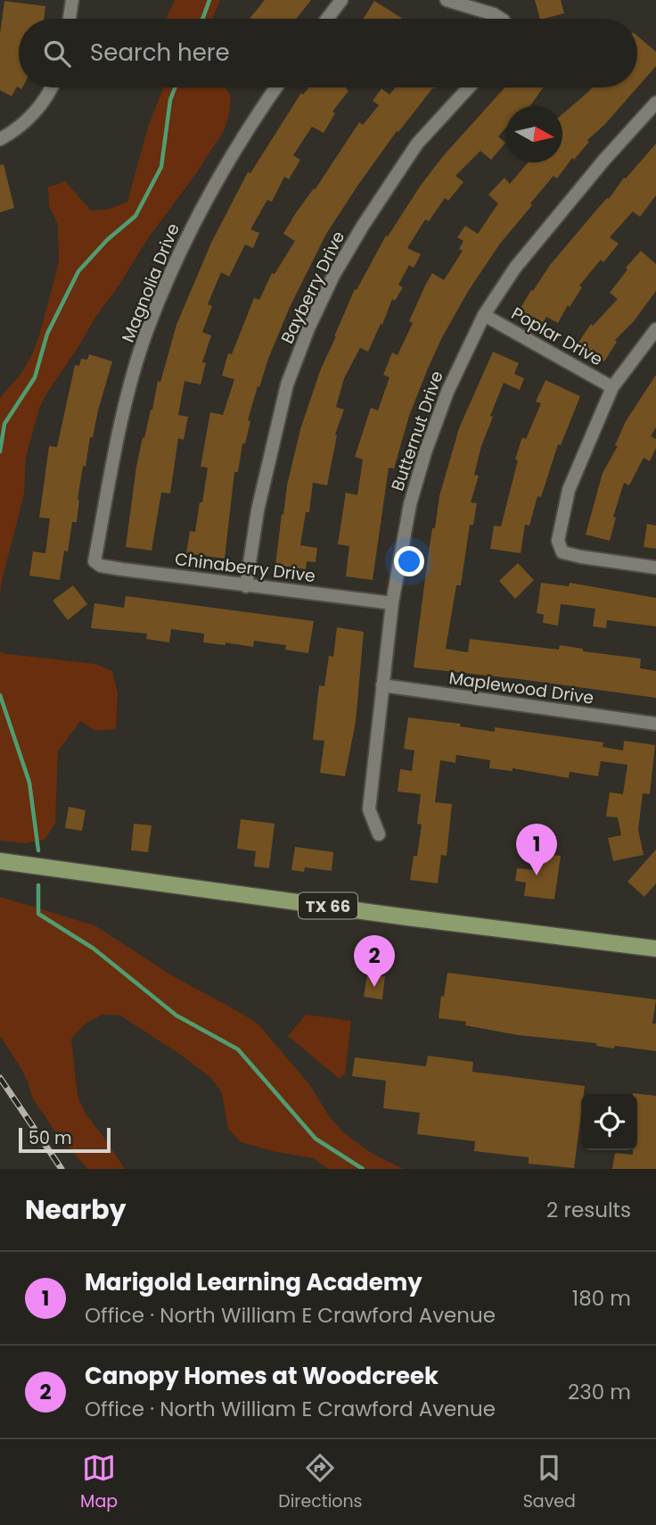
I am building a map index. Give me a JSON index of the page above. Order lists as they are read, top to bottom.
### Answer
{
  "streets": {
    "main road": ["TX 66"],
    "street": [
      "Magnolia Drive",
      "Bayberry Drive",
      "Poplar Drive",
      "Butternut Drive",
      "Chinaberry Drive",
      "Maplewood Drive"
    ]
  },
  "crossings": [
    ["Magnolia Drive", "Chinaberry Drive"],
    ["Bayberry Drive", "Chinaberry Drive"],
    ["Poplar Drive", "Butternut Drive"],
    ["Butternut Drive", "Chinaberry Drive"],
    ["Butternut Drive", "Maplewood Drive"]
  ],
  "scale_bar": "50 m",
  "north": "right",
  "page": {
    "search": "Search here",
    "pins": ["1", "2"],
    "scale": "50 m",
    "heading": ["Nearby", "2 results"],
    "list": [
      {
        "mark": "1",
        "name": "Marigold Learning Academy",
        "note": "Office · North William E Crawford Avenue",
        "value": "180 m"
      },
      {
        "mark": "2",
        "name": "Canopy Homes at Woodcreek",
        "note": "Office · North William E Crawford Avenue",
        "value": "230 m"
      }
    ],
    "nav": ["Map", "Directions", "Saved"]
  }
}
